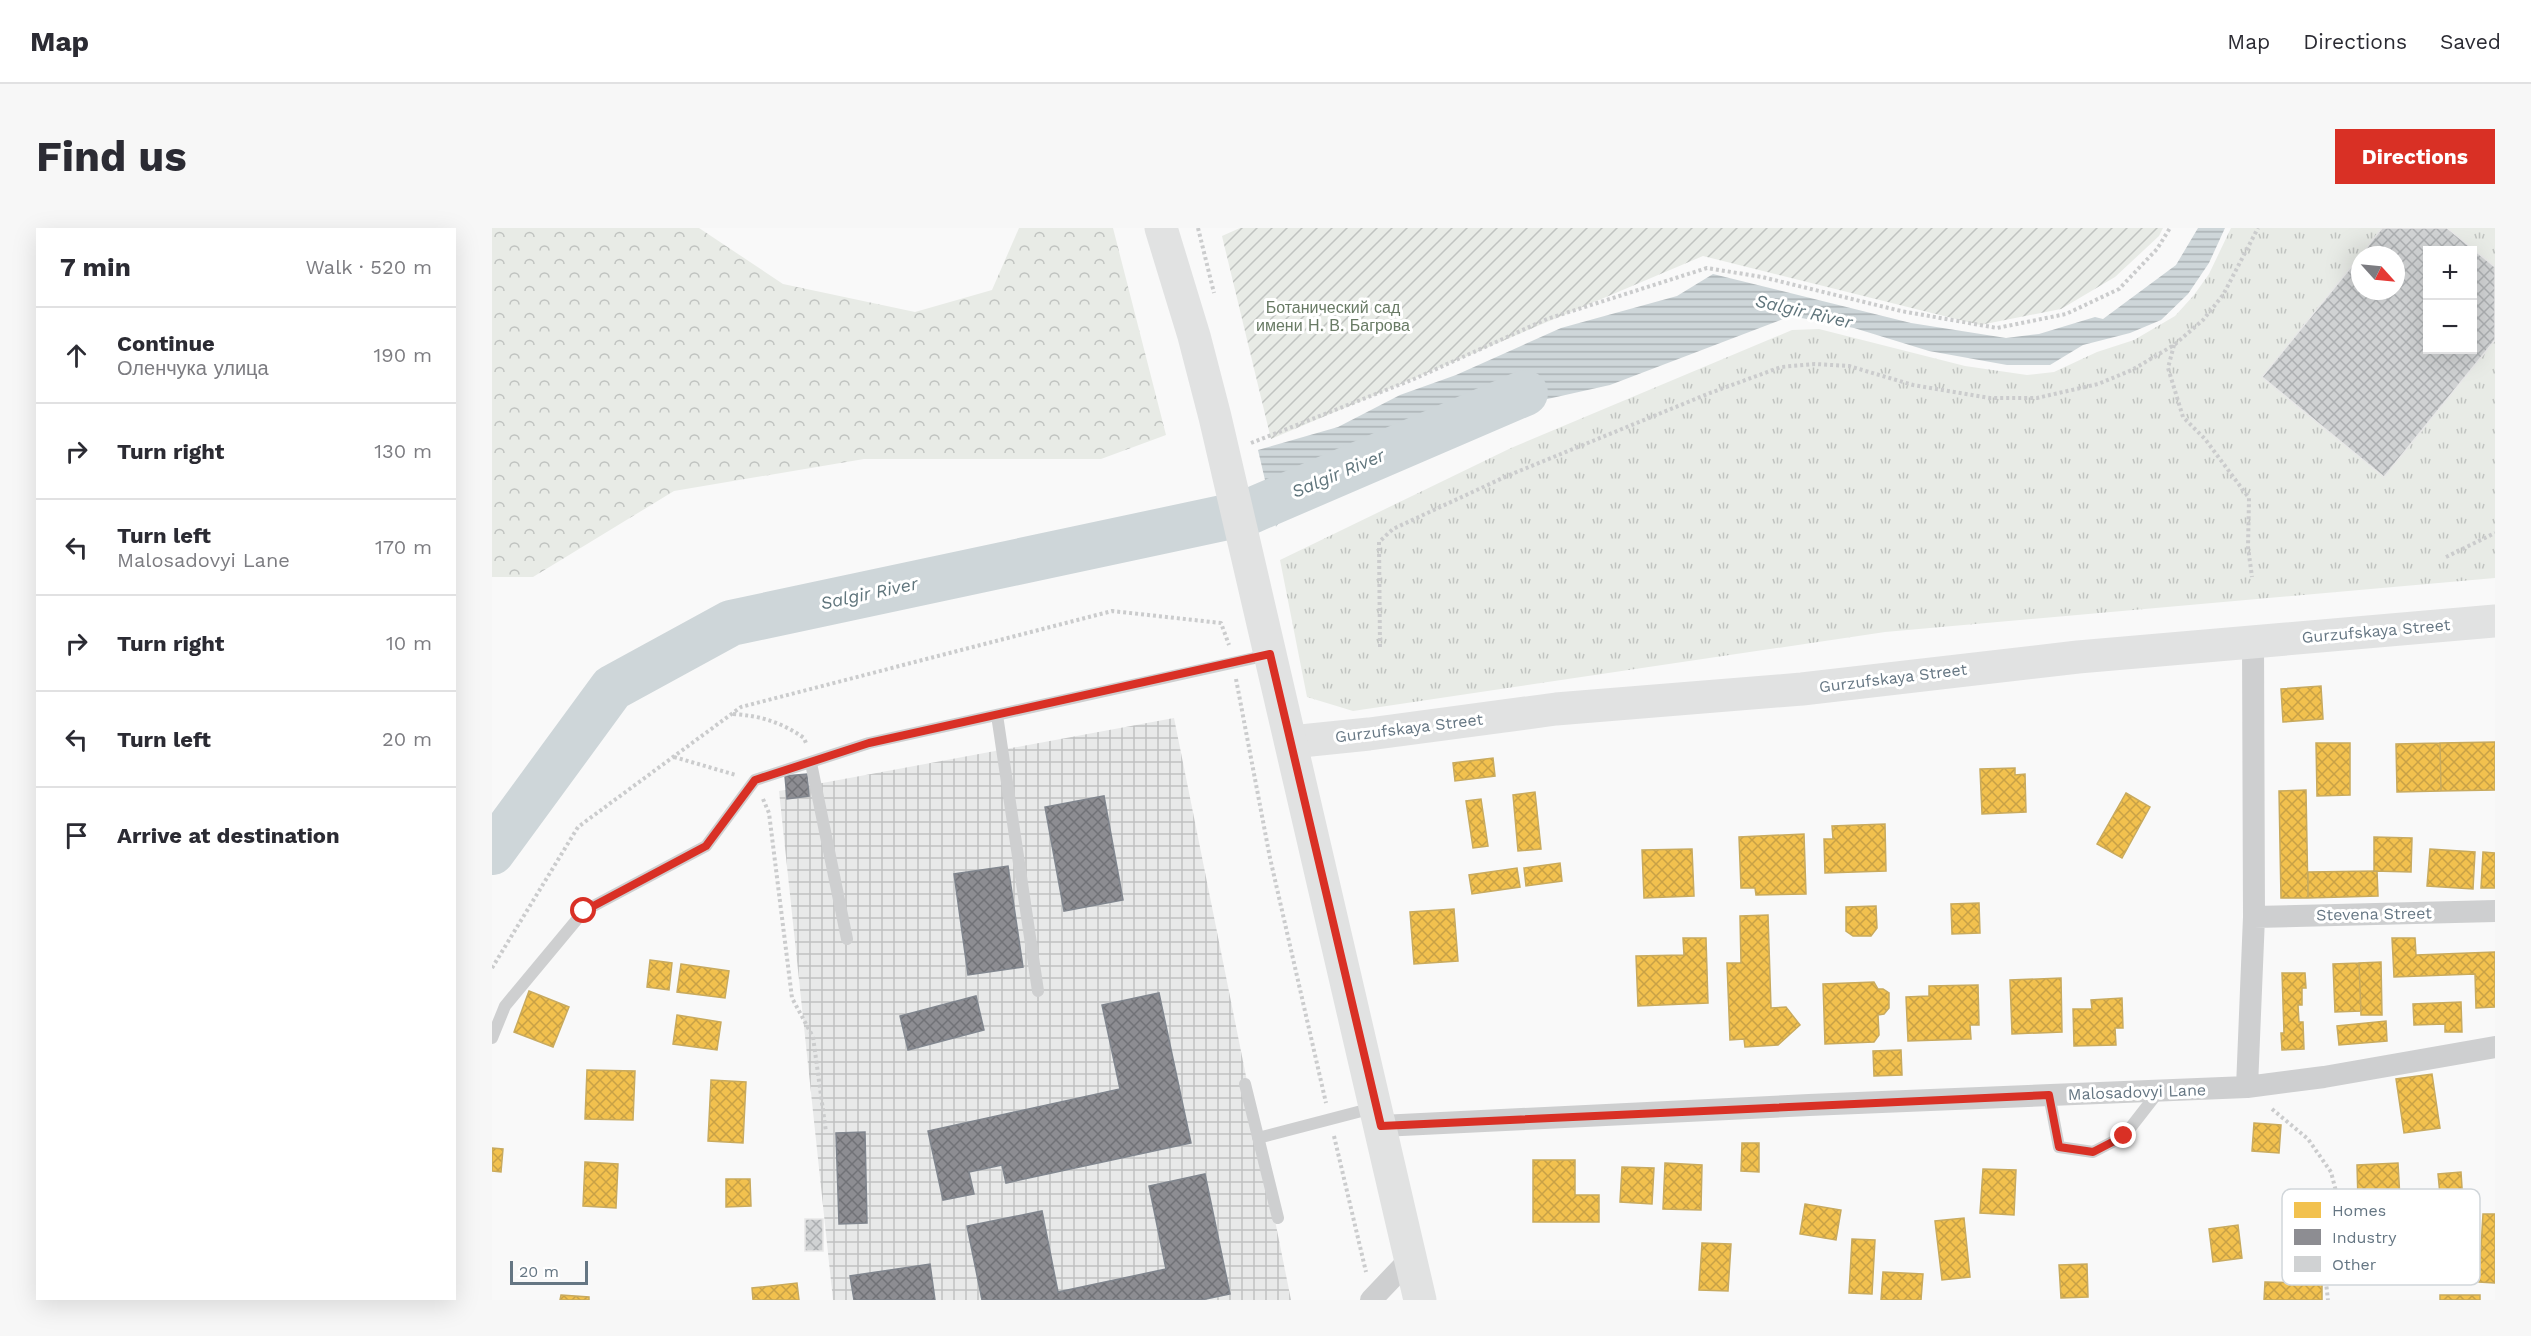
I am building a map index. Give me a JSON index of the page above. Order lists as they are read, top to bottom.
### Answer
{
  "streets": {
    "main road": ["Gurzufskaya Street"],
    "street": ["Stevena Street", "Malosadovyi Lane"]
  },
  "water": ["Salgir River"],
  "parks": ["Ботанический сад имени Н. В. Багрова"],
  "legend": ["Homes", "Industry", "Other"],
  "scale_bar": "20 m",
  "north": "bottom right",
  "page": {
    "header": "Map",
    "nav": ["Map", "Directions", "Saved"],
    "buttons": "Directions",
    "title": "Find us",
    "heading": ["7 min", "Walk · 520 m"],
    "map_buttons": ["+", "−"],
    "list": [
      ["Continue", "Оленчука улица", "190 m"],
      ["Turn right", "130 m"],
      ["Turn left", "Malosadovyi Lane", "170 m"],
      ["Turn right", "10 m"],
      ["Turn left", "20 m"],
      "Arrive at destination"
    ],
    "scale": "20 m"
  }
}
